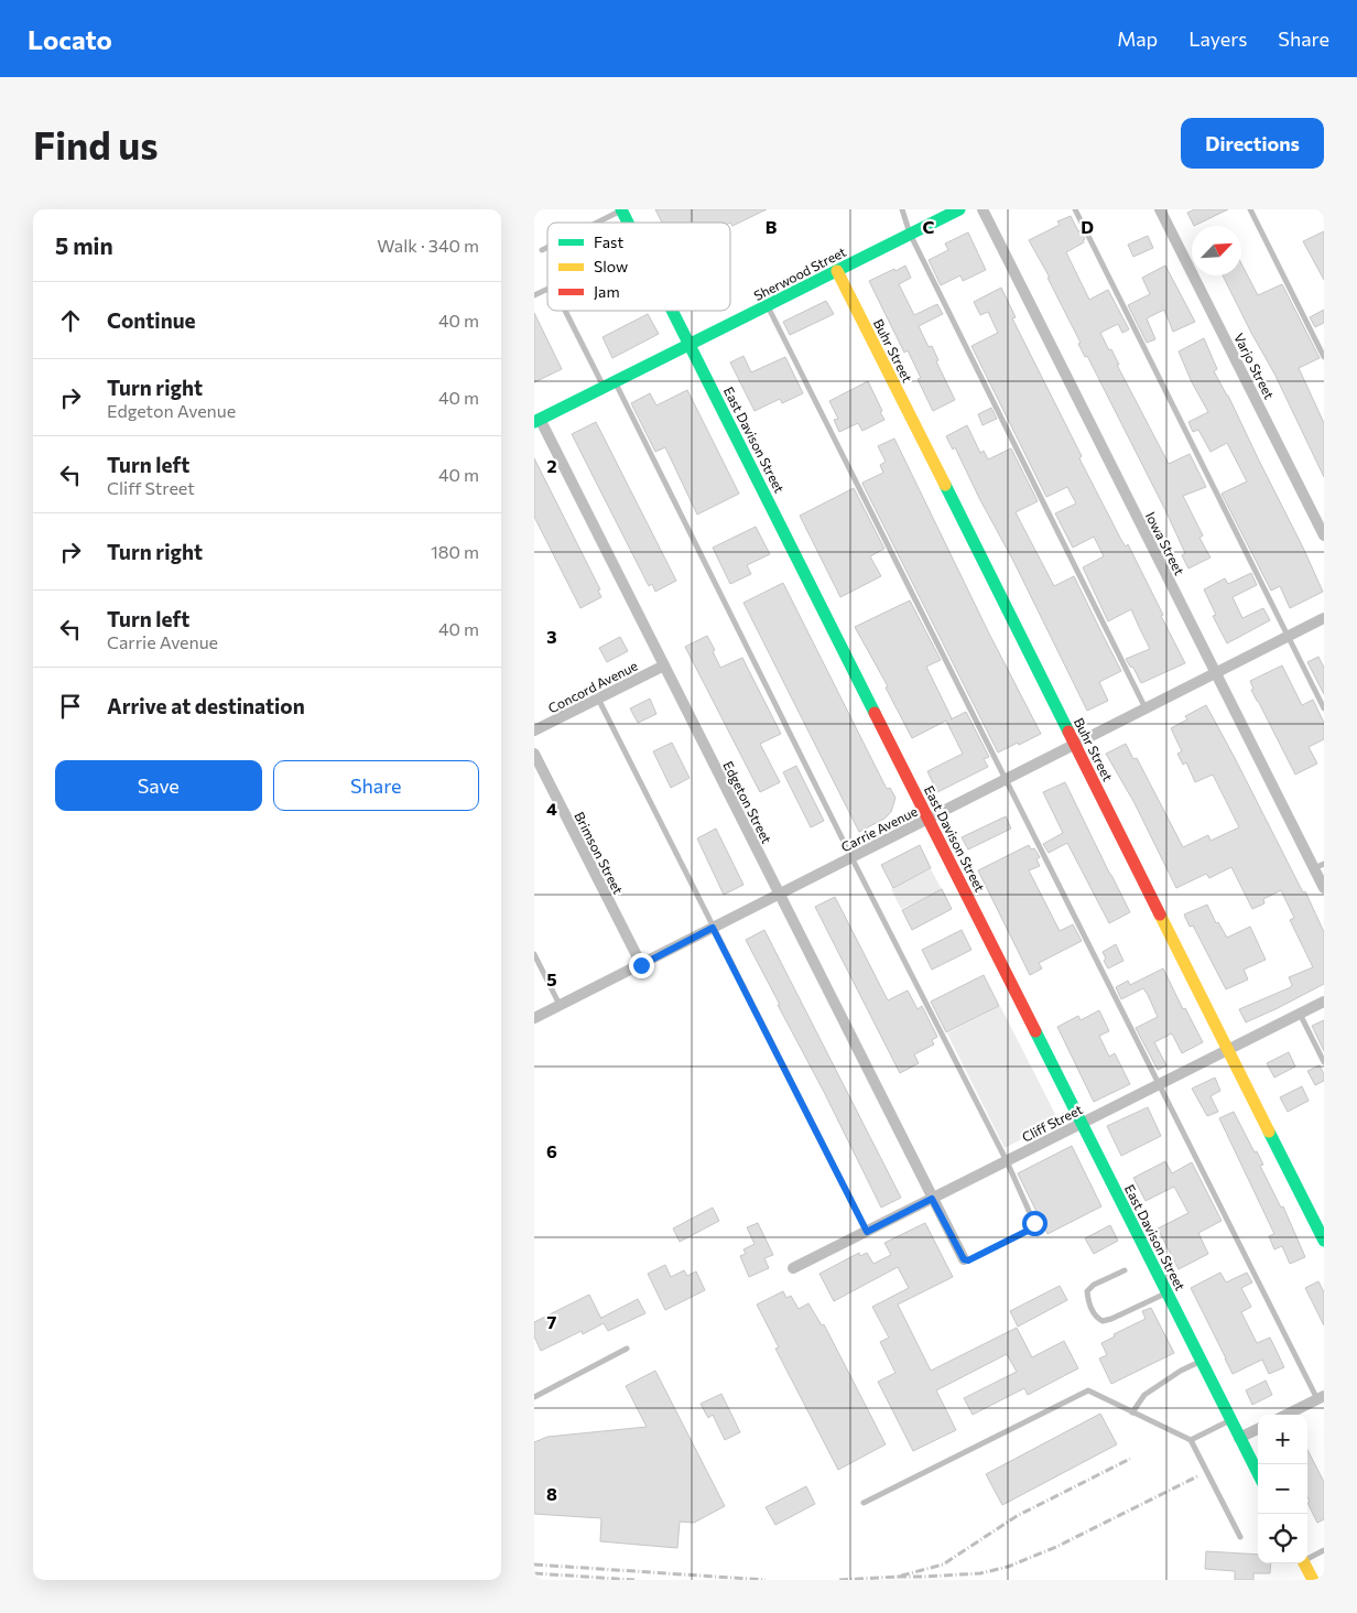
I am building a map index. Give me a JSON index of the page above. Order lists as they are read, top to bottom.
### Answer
{
  "streets": {
    "street": [
      "Sherwood Street",
      "Buhr Street",
      "Varjo Street",
      "East Davison Street",
      "Iowa Street",
      "Concord Avenue",
      "Edgeton Street",
      "Carrie Avenue",
      "Brimson Street",
      "Cliff Street"
    ]
  },
  "crossings": [
    ["Sherwood Street", "Buhr Street"],
    ["Sherwood Street", "East Davison Street"],
    ["Sherwood Street", "Edgeton Street"],
    ["Buhr Street", "Carrie Avenue"],
    ["Buhr Street", "Cliff Street"],
    ["East Davison Street", "Carrie Avenue"],
    ["East Davison Street", "Cliff Street"],
    ["Iowa Street", "Carrie Avenue"],
    ["Concord Avenue", "Edgeton Street"],
    ["Edgeton Street", "Carrie Avenue"],
    ["Edgeton Street", "Cliff Street"],
    ["Carrie Avenue", "Brimson Street"]
  ],
  "legend": ["Fast", "Slow", "Jam"],
  "north": "top right",
  "page": {
    "header": "Locato",
    "nav": ["Map", "Layers", "Share"],
    "buttons": [
      "Directions",
      ["Save", "Share"]
    ],
    "title": "Find us",
    "heading": ["5 min", "Walk · 340 m"],
    "list": [
      ["Continue", "40 m"],
      ["Turn right", "Edgeton Avenue", "40 m"],
      ["Turn left", "Cliff Street", "40 m"],
      ["Turn right", "180 m"],
      ["Turn left", "Carrie Avenue", "40 m"],
      "Arrive at destination"
    ],
    "map_buttons": ["+", "−"]
  },
  "grid": {
    "columns": ["B", "C", "D"],
    "rows": [
      "2",
      "3",
      "4",
      "5",
      "6",
      "7",
      "8"
    ]
  }
}
